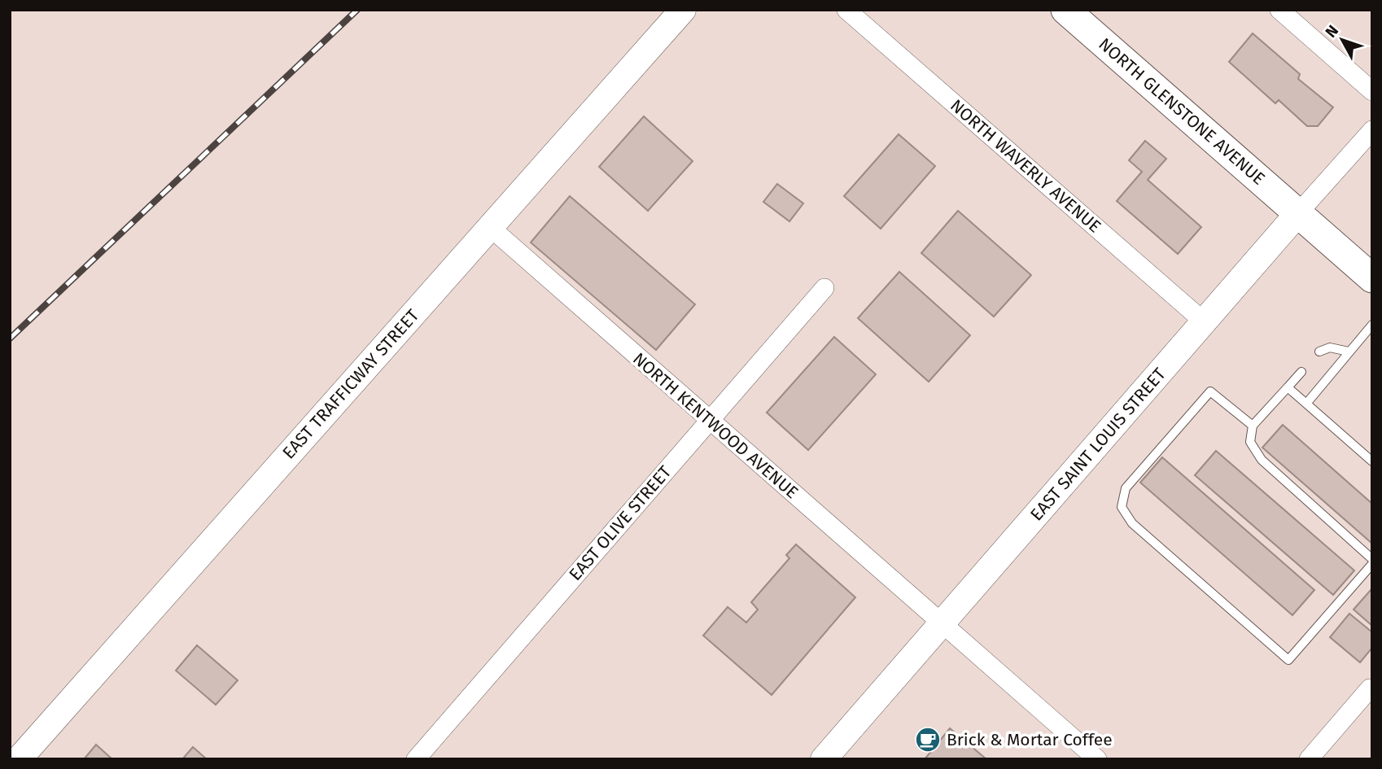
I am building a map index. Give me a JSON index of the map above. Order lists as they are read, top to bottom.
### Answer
{
  "streets": {
    "main road": ["NORTH GLENSTONE AVENUE", "EAST TRAFFICWAY STREET", "EAST SAINT LOUIS STREET"],
    "street": ["NORTH WAVERLY AVENUE", "NORTH KENTWOOD AVENUE", "EAST OLIVE STREET"]
  },
  "crossings": [
    ["NORTH GLENSTONE AVENUE", "EAST SAINT LOUIS STREET"],
    ["NORTH WAVERLY AVENUE", "EAST SAINT LOUIS STREET"],
    ["EAST TRAFFICWAY STREET", "NORTH KENTWOOD AVENUE"],
    ["NORTH KENTWOOD AVENUE", "EAST SAINT LOUIS STREET"],
    ["NORTH KENTWOOD AVENUE", "EAST OLIVE STREET"]
  ],
  "places": {
    "cafe": ["Brick & Mortar Coffee"]
  },
  "north": "top left"
}
